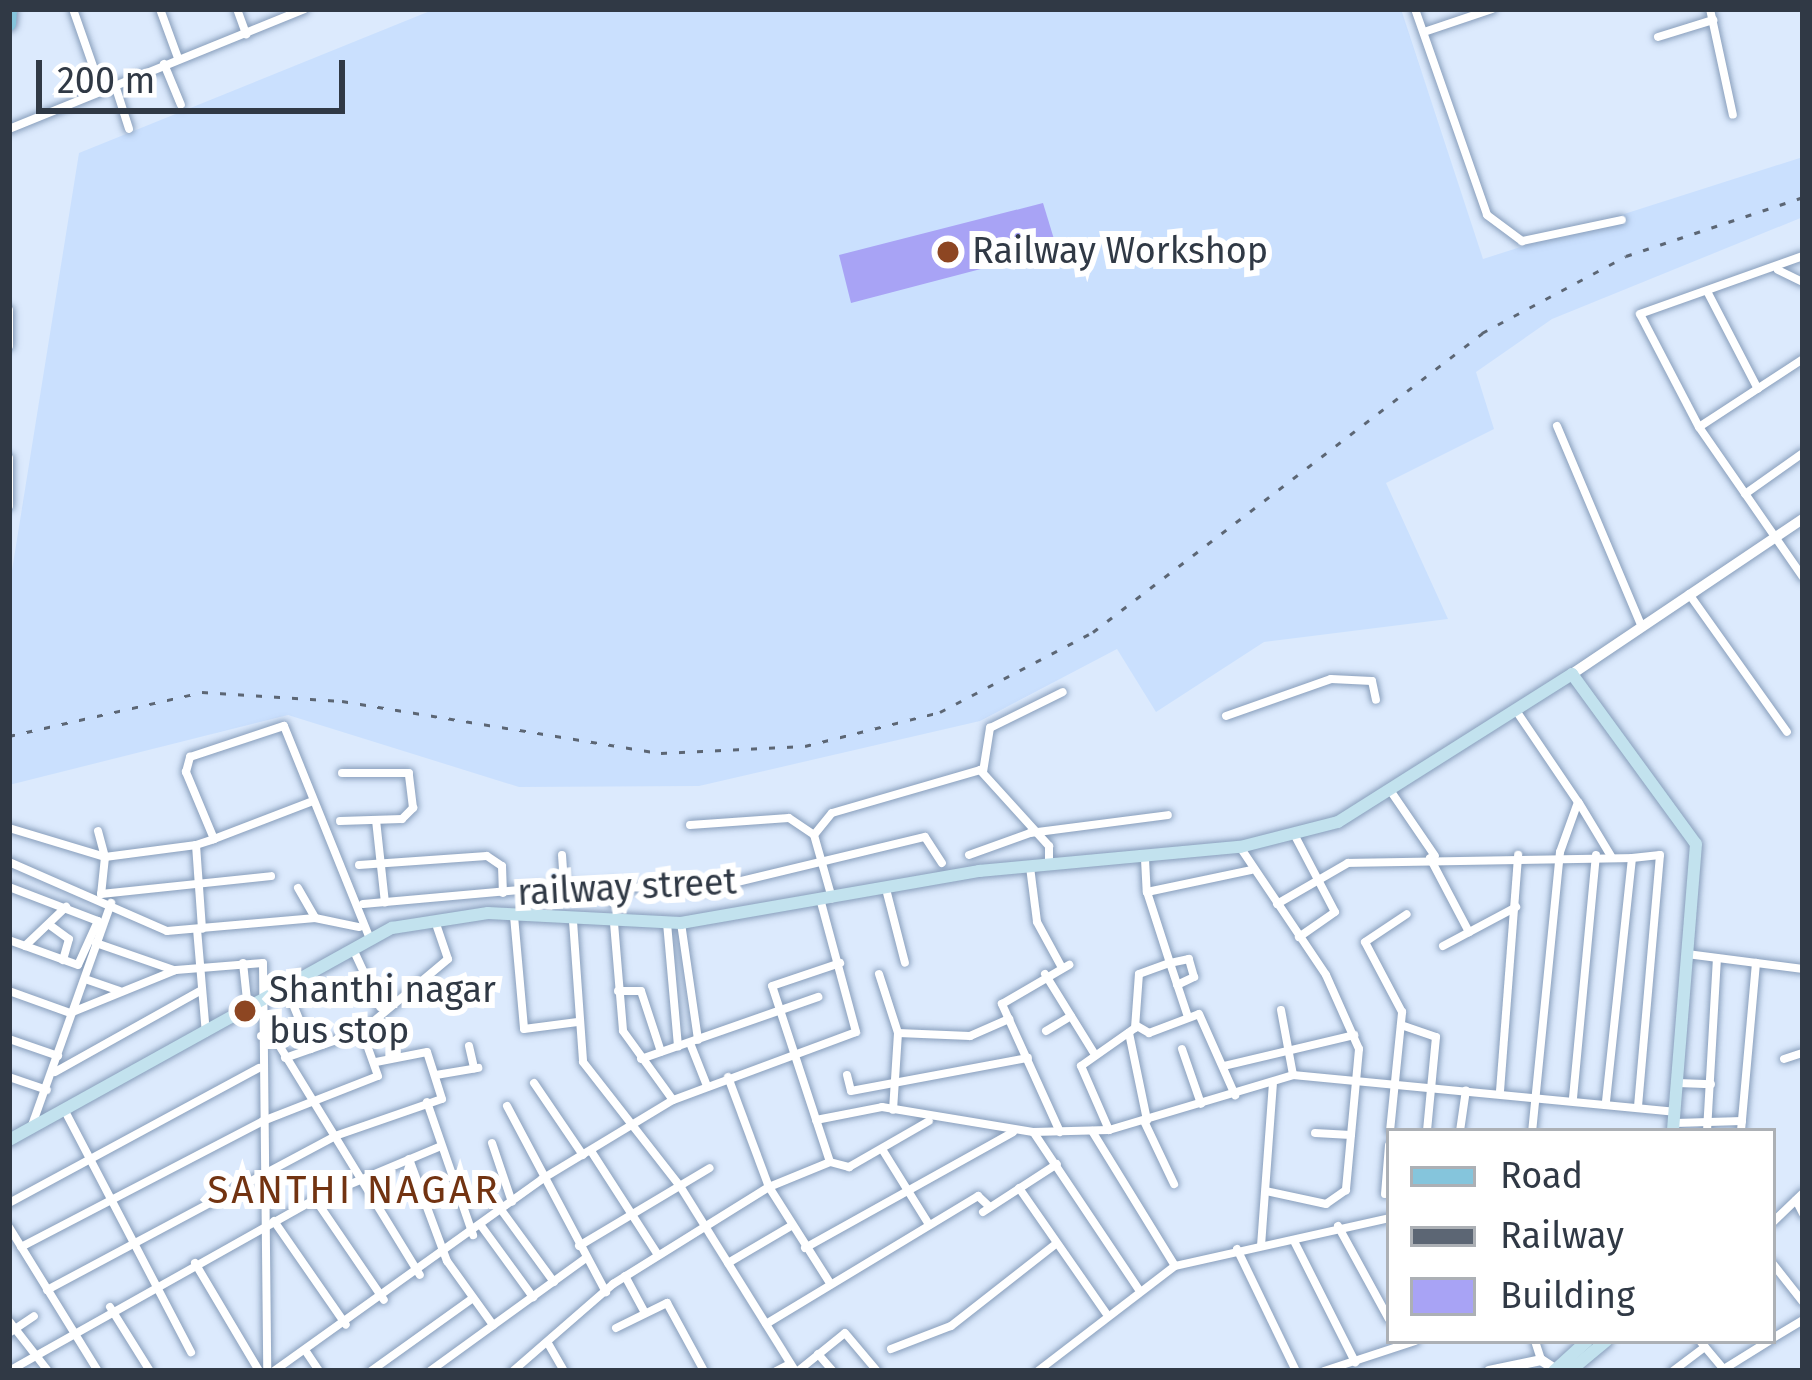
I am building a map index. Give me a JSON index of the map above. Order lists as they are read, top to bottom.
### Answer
{
  "streets": {
    "street": ["railway street"]
  },
  "districts": ["SANTHI NAGAR"],
  "places": ["Railway Workshop", "Shanthi nagar bus stop"],
  "legend": ["Road", "Railway", "Building"],
  "scale_bar": "200 m"
}
